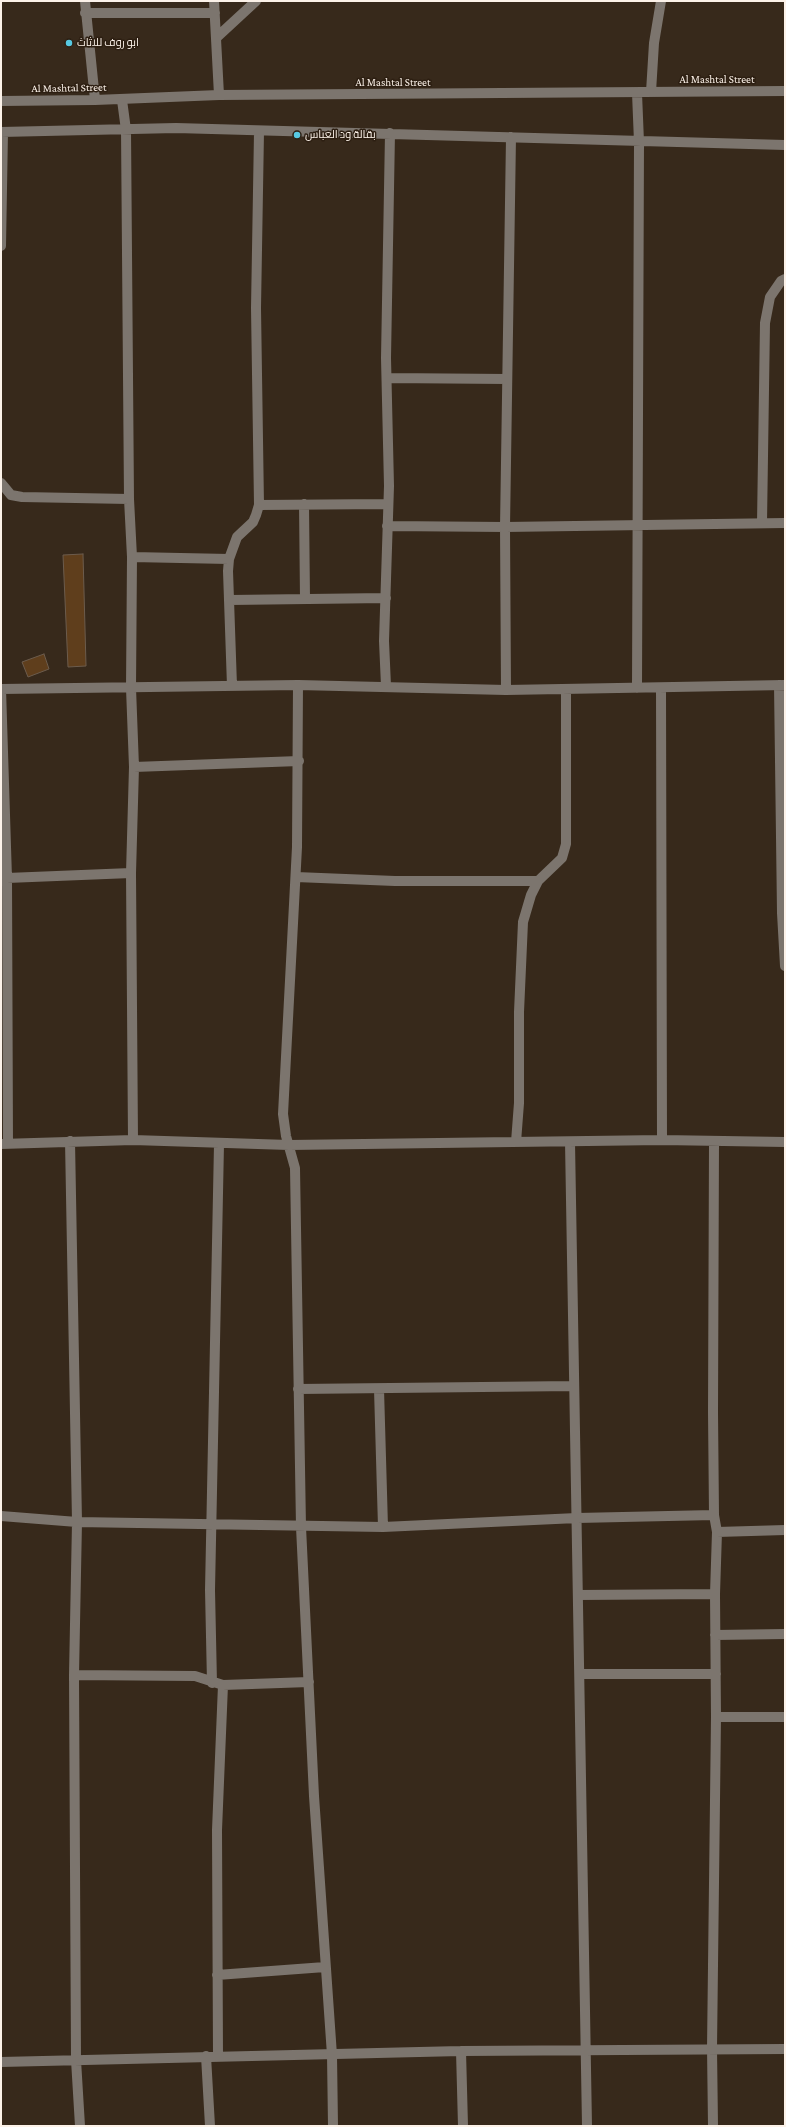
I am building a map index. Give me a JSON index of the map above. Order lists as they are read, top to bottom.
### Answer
{
  "streets": {
    "street": ["Al Mashtal Street"]
  },
  "places": ["ابو روف للاثاث", "بقالة ود العباس"]
}
